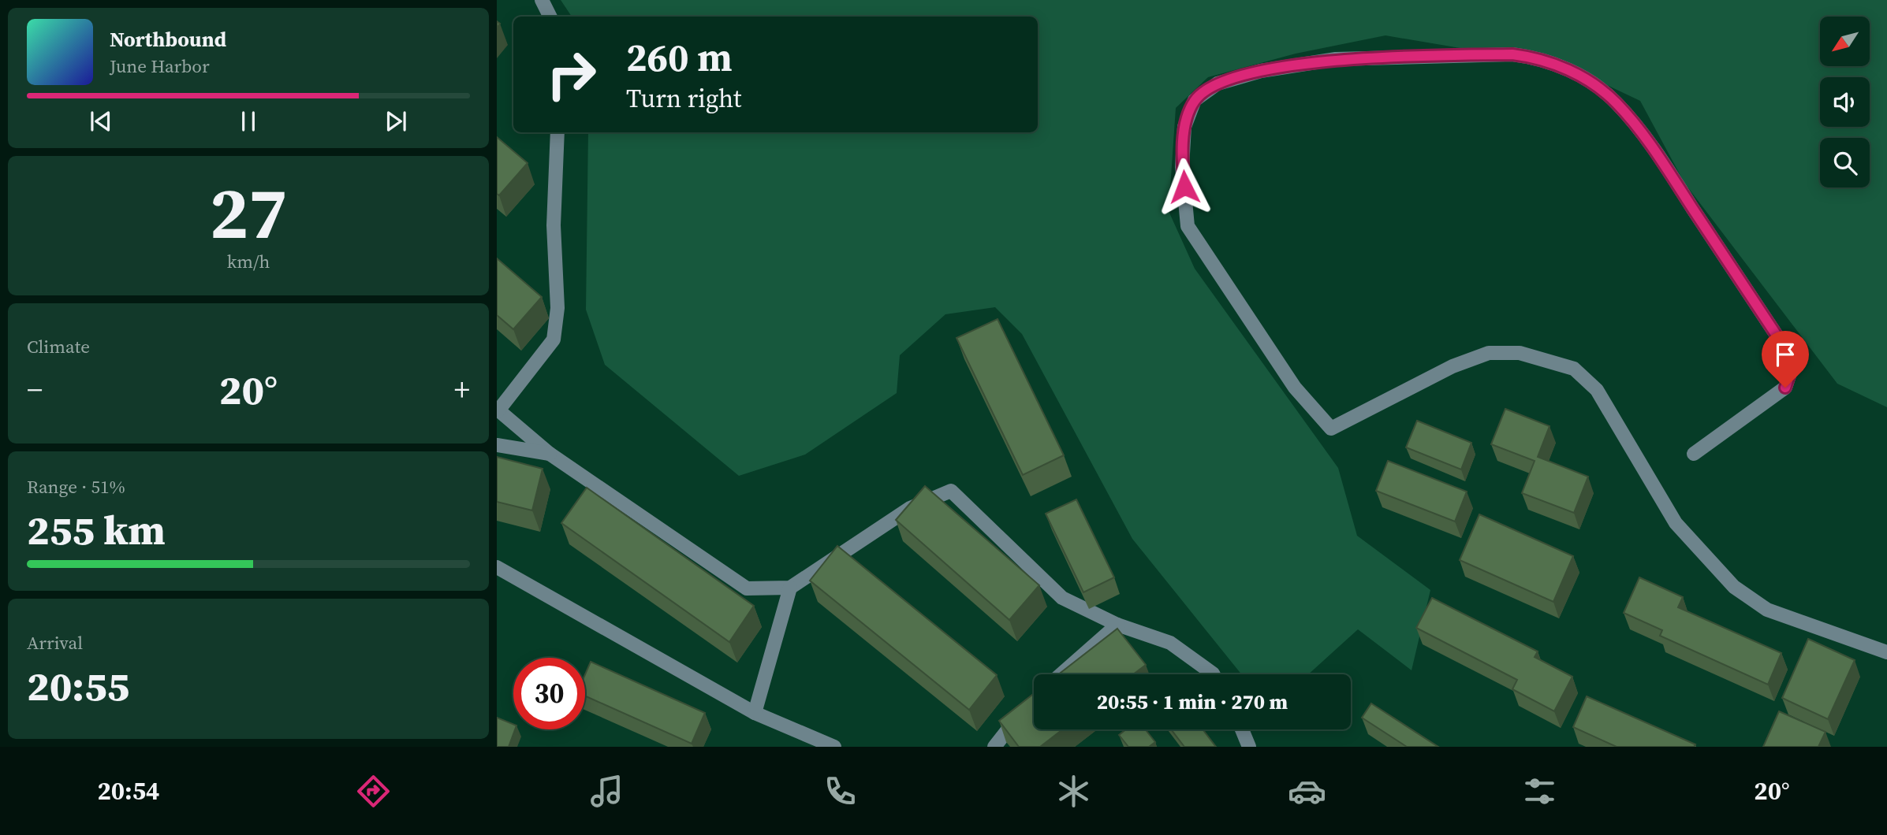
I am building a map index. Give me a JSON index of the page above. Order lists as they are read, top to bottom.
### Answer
{
  "north": "bottom left",
  "page": {
    "turn": ["260 m", "Turn right"],
    "song": ["Northbound", "June Harbor"],
    "tile": [
      ["27", "km/h"],
      "Climate",
      ["Range · 51%", "255 km"],
      ["Arrival", "20:55"]
    ],
    "heat": ["−", "20°", "+"],
    "limit": "30",
    "trip": "20:55 · 1 min · 270 m",
    "tabs": ["20:54", "20°"]
  }
}
